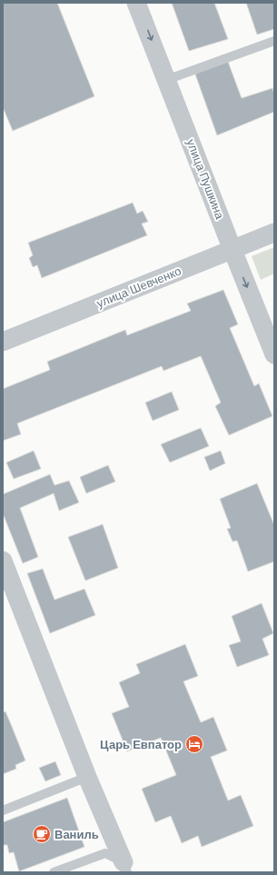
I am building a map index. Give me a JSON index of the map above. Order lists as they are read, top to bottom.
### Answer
{
  "streets": {
    "street": ["улица Пушкина", "улица Шевченко"]
  },
  "crossings": [
    ["улица Пушкина", "улица Шевченко"]
  ],
  "one_way": ["улица Пушкина"],
  "places": {
    "hotel": ["Царь Евпатор"],
    "cafe": ["Ваниль"]
  }
}
